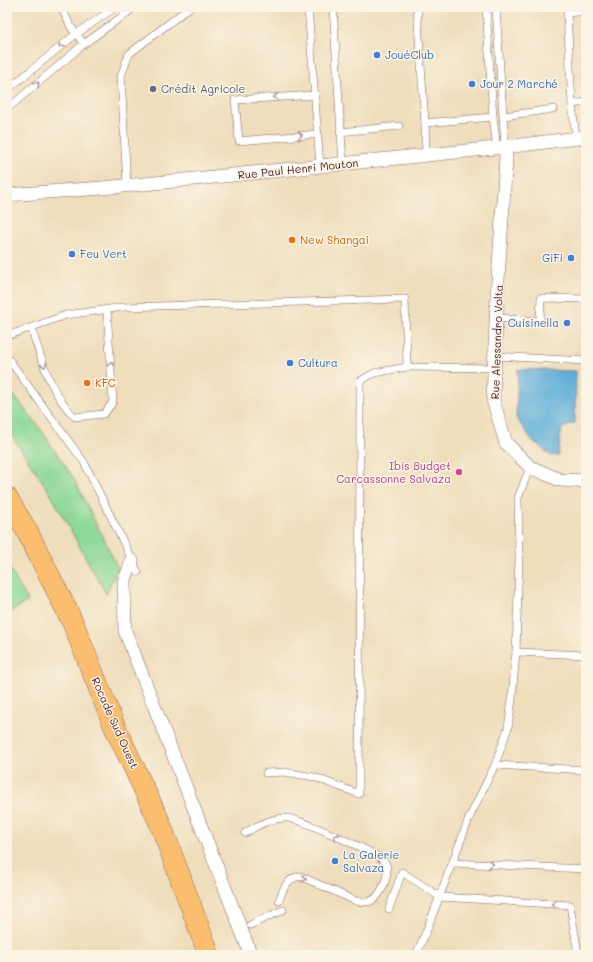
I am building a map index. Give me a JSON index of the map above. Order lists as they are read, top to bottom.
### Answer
{
  "streets": {
    "main road": ["Rocade Sud Ouest"],
    "street": ["Rue Paul Henri Mouton", "Rue Alessandro Volta"]
  },
  "crossings": [
    ["Rue Paul Henri Mouton", "Rue Alessandro Volta"]
  ],
  "places": [
    "JouéClub",
    "Jour 2 Marché",
    "Crédit Agricole",
    "New Shangai",
    "Feu Vert",
    "GiFi",
    "Cuisinella",
    "Cultura",
    "KFC",
    "Ibis Budget Carcassonne Salvaza",
    "La Galerie Salvaza"
  ]
}
